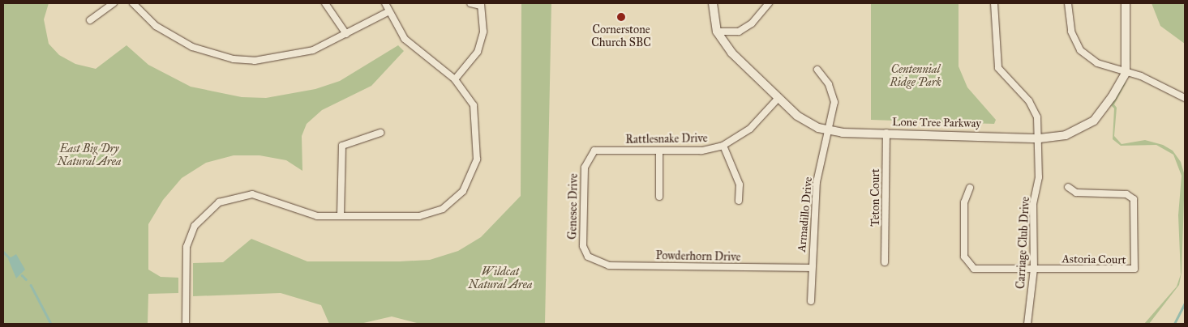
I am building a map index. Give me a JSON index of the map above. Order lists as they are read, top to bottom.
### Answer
{
  "streets": {
    "street": [
      "Lone Tree Parkway",
      "Rattlesnake Drive",
      "Teton Court",
      "Genesee Drive",
      "Armadillo Drive",
      "Carriage Club Drive",
      "Powderhorn Drive",
      "Astoria Court"
    ]
  },
  "crossings": [
    ["Lone Tree Parkway", "Rattlesnake Drive"],
    ["Lone Tree Parkway", "Teton Court"],
    ["Lone Tree Parkway", "Armadillo Drive"],
    ["Lone Tree Parkway", "Carriage Club Drive"],
    ["Rattlesnake Drive", "Genesee Drive"],
    ["Genesee Drive", "Powderhorn Drive"],
    ["Armadillo Drive", "Powderhorn Drive"],
    ["Carriage Club Drive", "Astoria Court"]
  ],
  "parks": ["Centennial Ridge Park", "East Big Dry Natural Area", "Wildcat Natural Area"],
  "places": ["Cornerstone Church SBC"]
}
